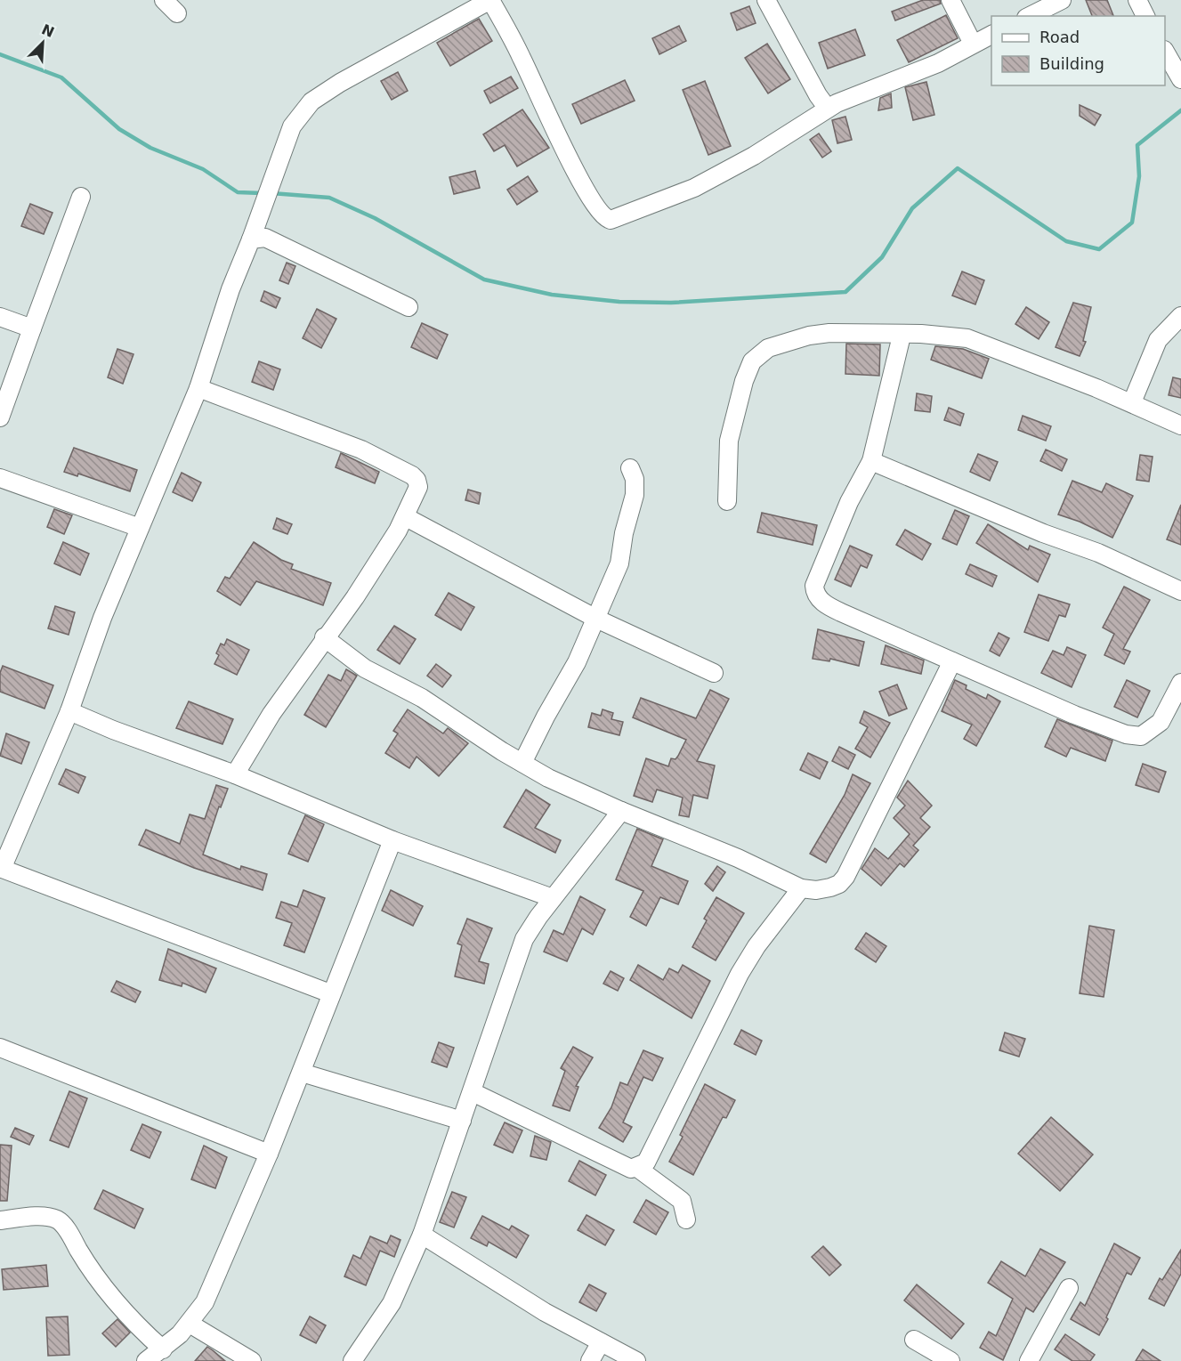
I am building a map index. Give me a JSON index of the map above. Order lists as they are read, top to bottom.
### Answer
{
  "legend": ["Road", "Building"],
  "north": "top right"
}
